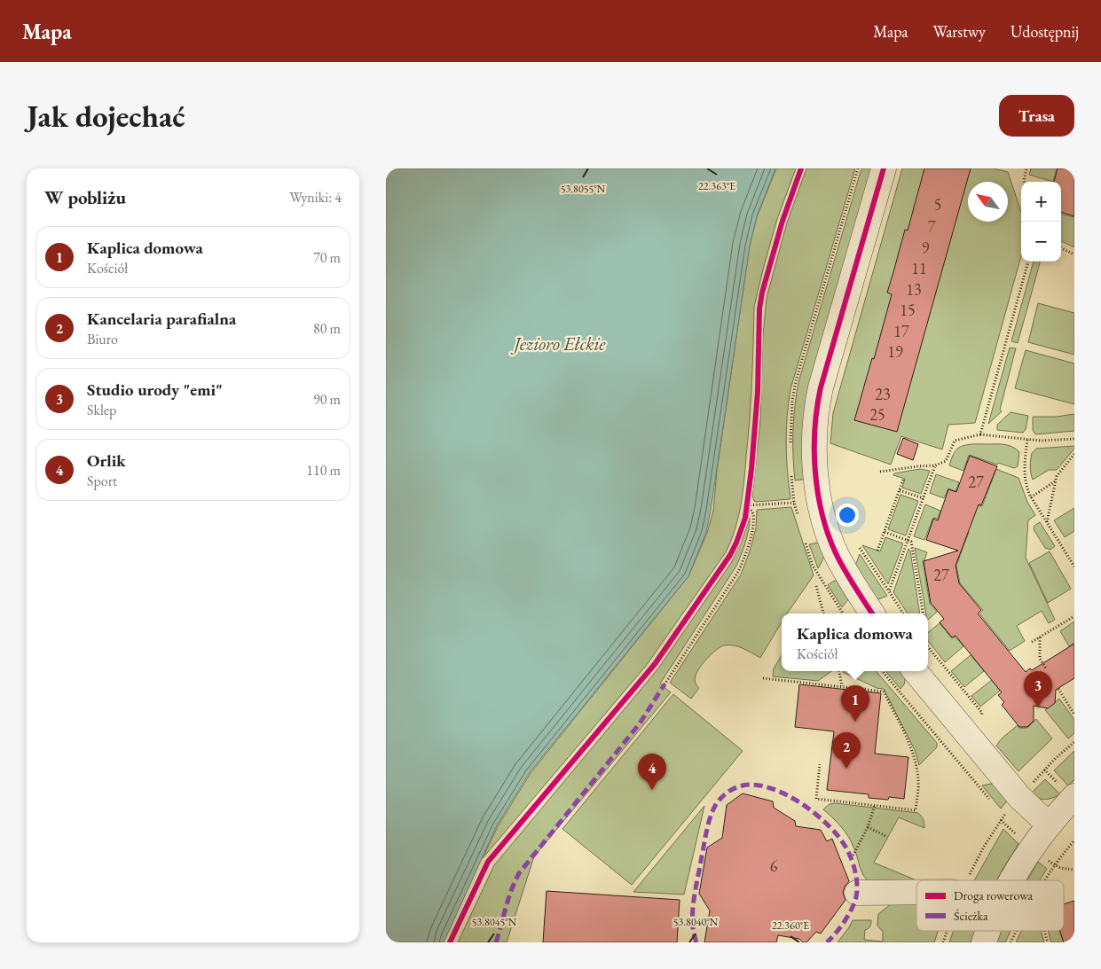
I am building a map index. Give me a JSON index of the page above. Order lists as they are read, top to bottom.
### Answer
{
  "water": ["Jezioro Ełckie"],
  "house_numbers": [
    "5",
    "7",
    "9",
    "11",
    "13",
    "15",
    "17",
    "19",
    "23",
    "25",
    "27",
    "27",
    "6"
  ],
  "legend": ["Droga rowerowa", "Ścieżka"],
  "north": "top left",
  "page": {
    "header": "Mapa",
    "nav": ["Mapa", "Warstwy", "Udostępnij"],
    "buttons": "Trasa",
    "title": "Jak dojechać",
    "heading": ["W pobliżu", "Wyniki: 4"],
    "map_buttons": ["+", "−"],
    "list": [
      {
        "mark": "1",
        "name": "Kaplica domowa",
        "note": "Kościół",
        "value": "70 m"
      },
      {
        "mark": "2",
        "name": "Kancelaria parafialna",
        "note": "Biuro",
        "value": "80 m"
      },
      {
        "mark": "3",
        "name": "Studio urody \"emi\"",
        "note": "Sklep",
        "value": "90 m"
      },
      {
        "mark": "4",
        "name": "Orlik",
        "note": "Sport",
        "value": "110 m"
      }
    ],
    "popup": ["Kaplica domowa", "Kościół"],
    "pins": [
      "3",
      "1",
      "2",
      "4"
    ]
  },
  "coordinates": [
    "22.363°E",
    "53.8055°N",
    "53.8045°N",
    "53.8040°N",
    "22.360°E"
  ]
}
